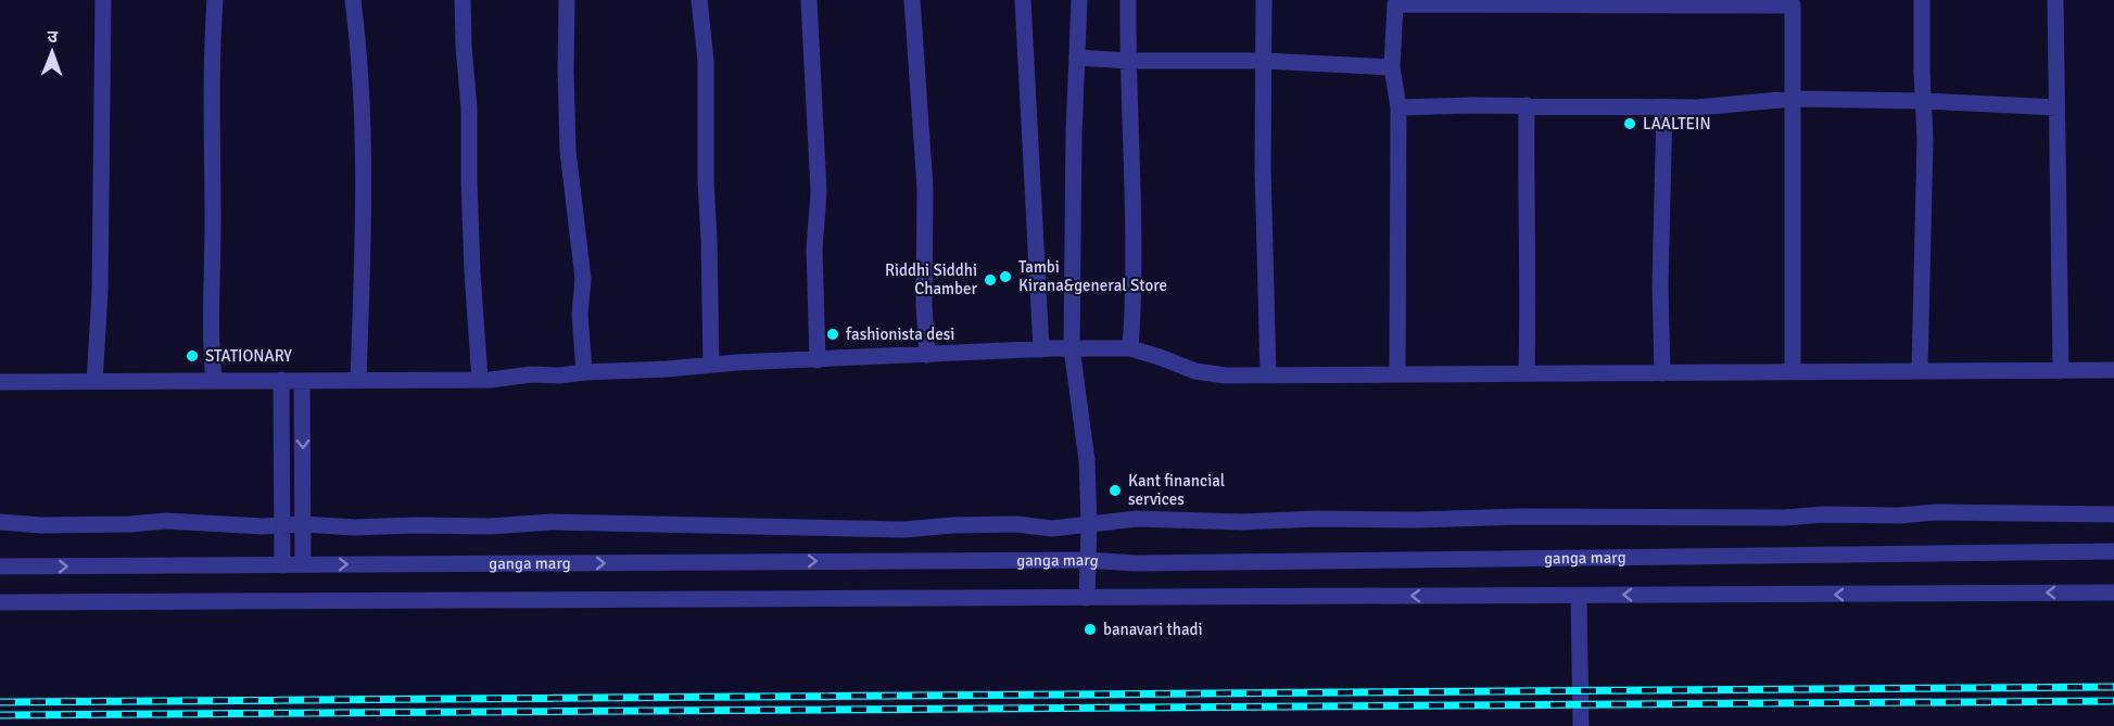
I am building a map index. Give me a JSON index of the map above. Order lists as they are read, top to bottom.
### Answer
{
  "streets": {
    "street": ["ganga marg"]
  },
  "places": [
    "LAALTEIN",
    "Tambi Kirana&general Store",
    "Riddhi Siddhi Chamber",
    "fashionista desi",
    "STATIONARY",
    "Kant financial services",
    "banavari thadi"
  ],
  "north": "top"
}
